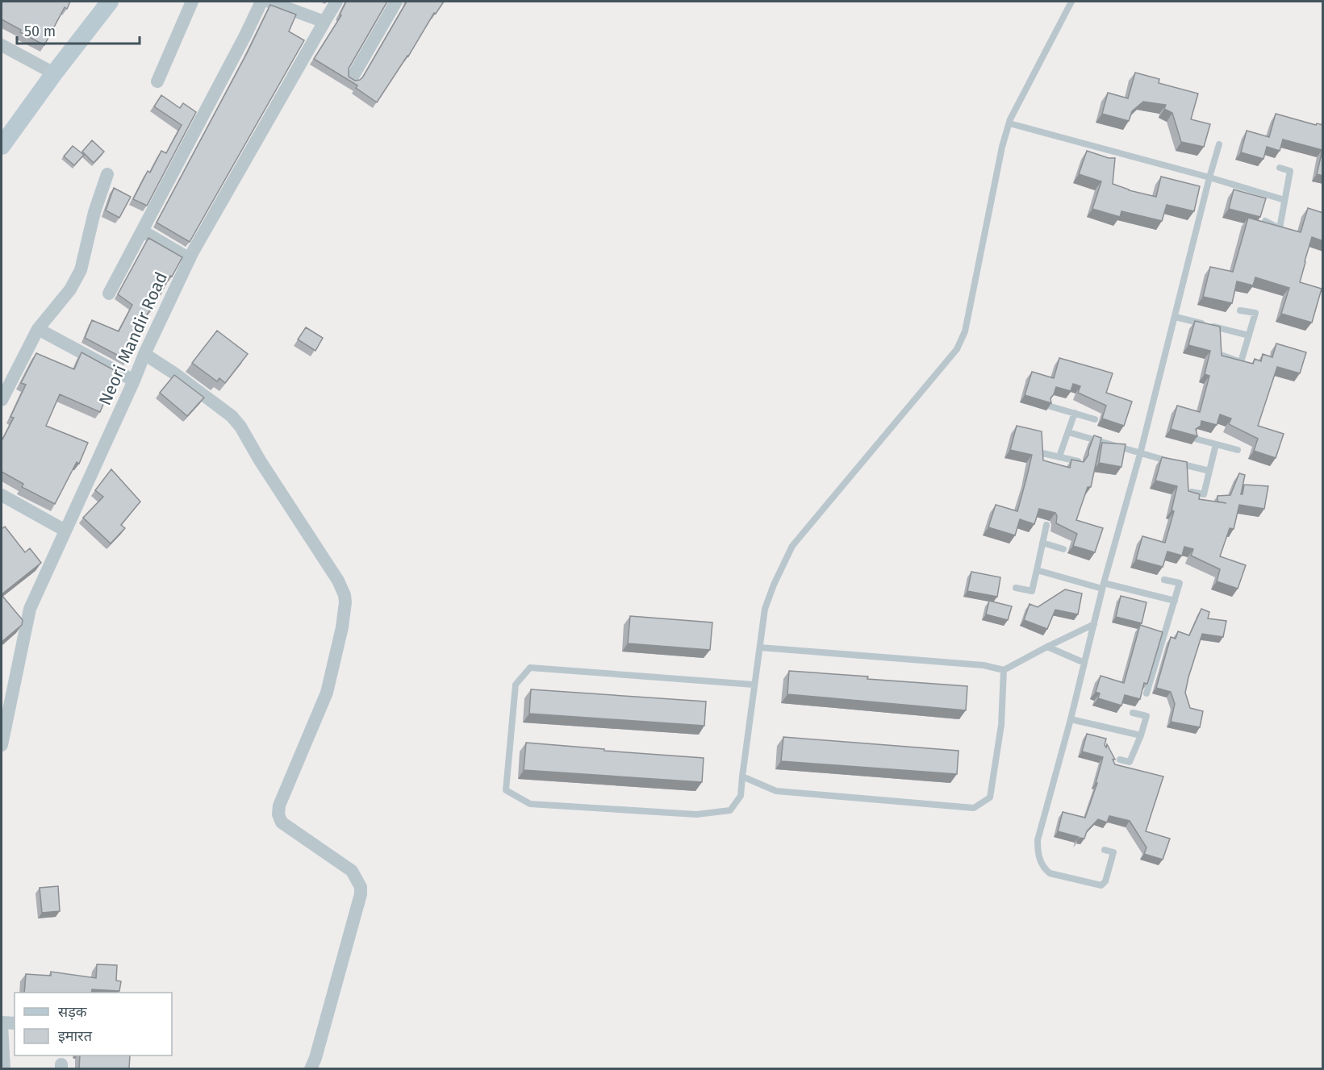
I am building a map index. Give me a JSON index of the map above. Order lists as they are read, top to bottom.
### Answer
{
  "streets": {
    "street": ["Neori Mandir Road"]
  },
  "legend": ["सड़क", "इमारत"],
  "scale_bar": "50 m"
}
